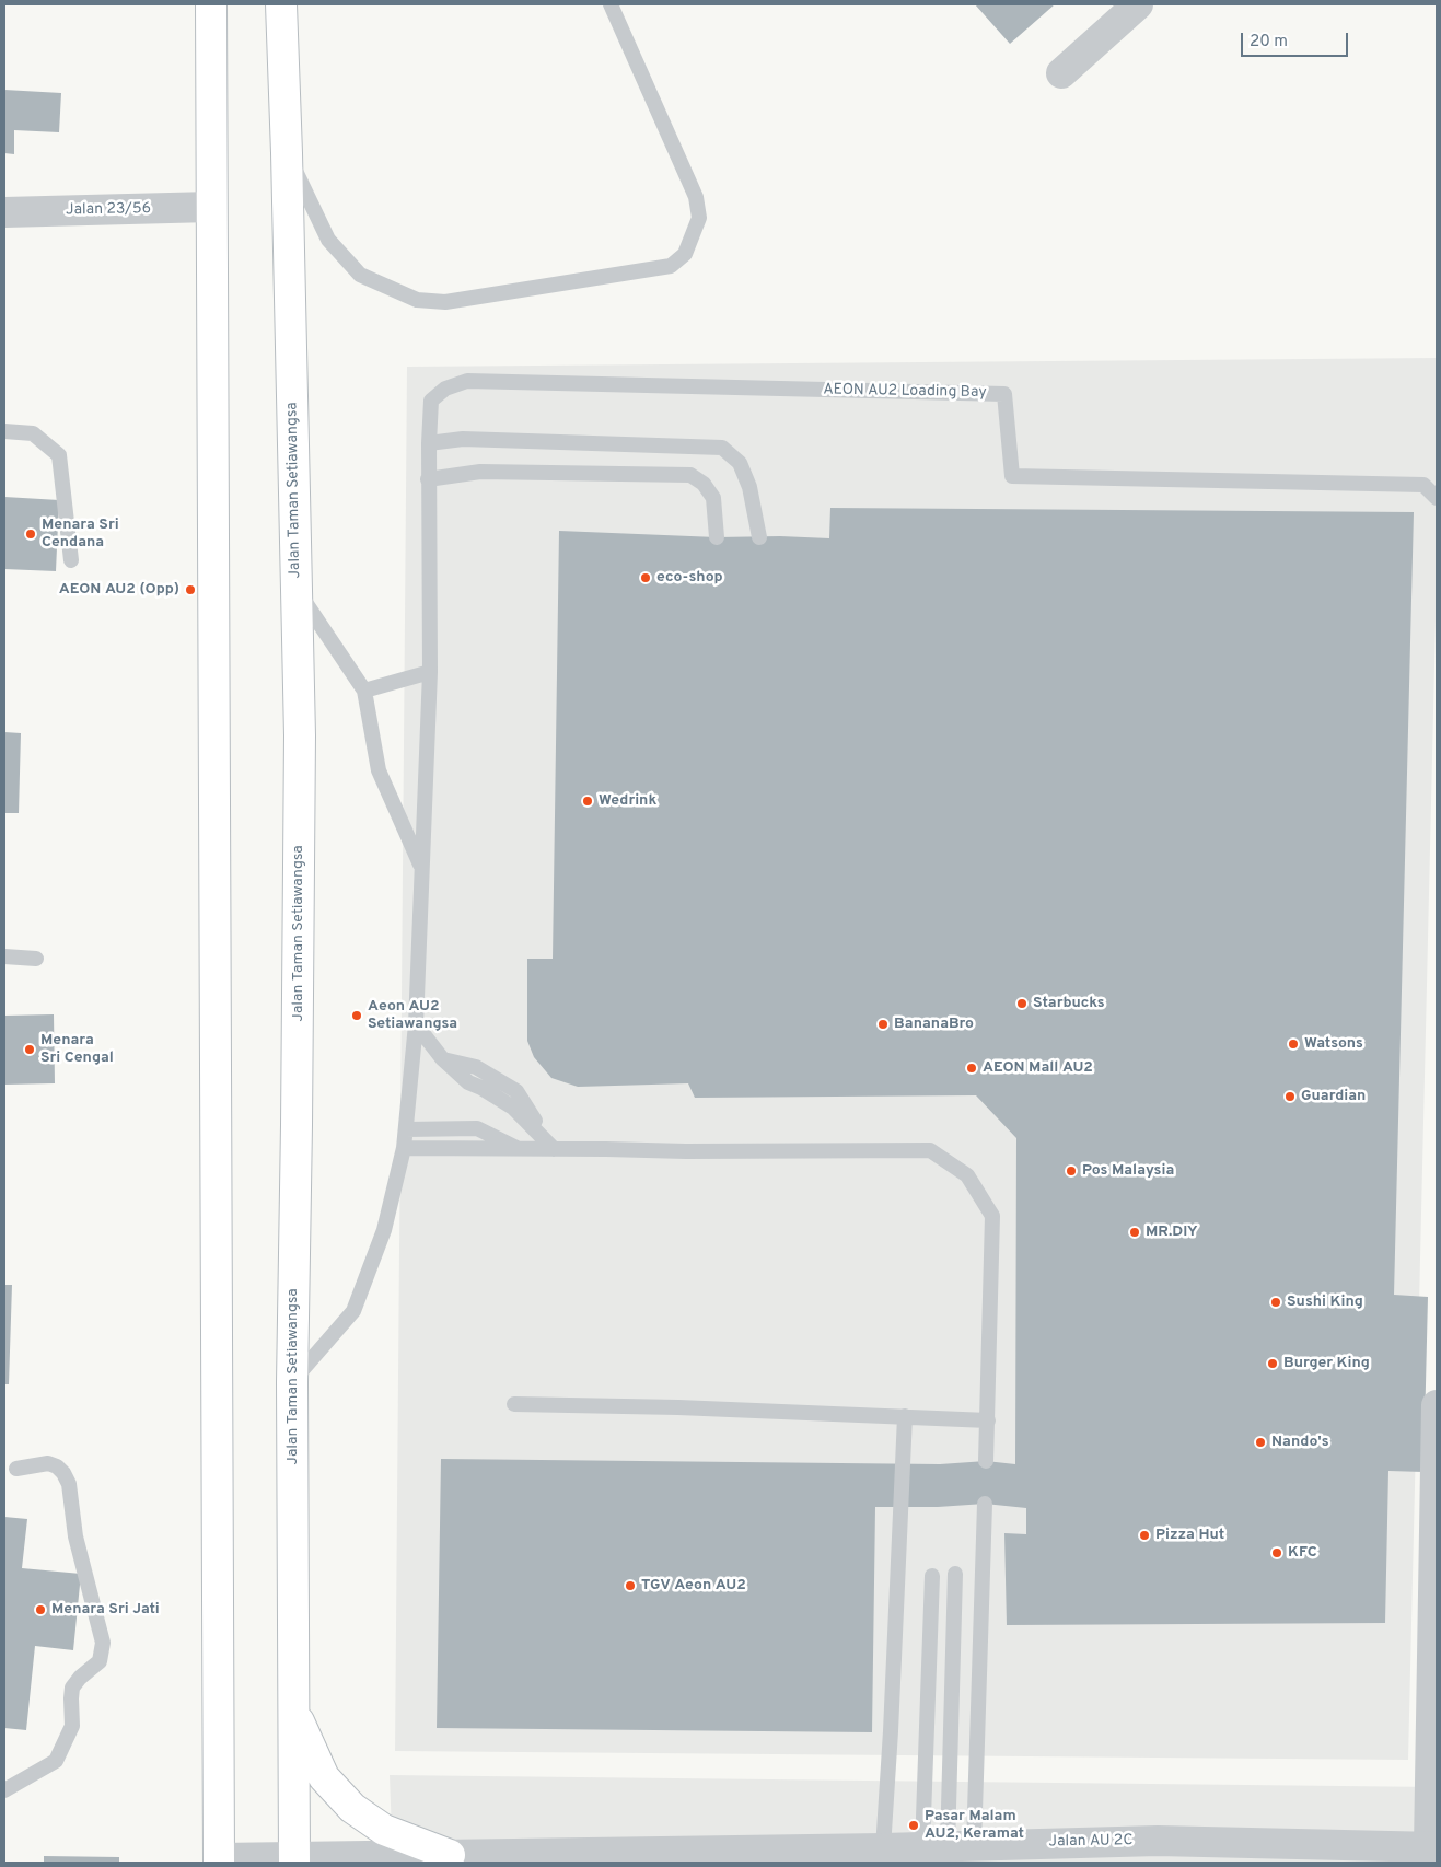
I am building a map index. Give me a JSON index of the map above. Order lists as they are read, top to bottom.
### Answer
{
  "streets": {
    "main road": ["Jalan Taman Setiawangsa"],
    "street": ["Jalan 23/56", "Jalan AU 2C"],
    "lane": ["AEON AU2 Loading Bay"]
  },
  "crossings": [
    ["Jalan Taman Setiawangsa", "Jalan AU 2C"]
  ],
  "places": [
    "Menara Sri Cendana",
    "eco-shop",
    "AEON AU2 (Opp)",
    "Wedrink",
    "Starbucks",
    "Aeon AU2 Setiawangsa",
    "BananaBro",
    "Watsons",
    "Menara Sri Cengal",
    "AEON Mall AU2",
    "Guardian",
    "Pos Malaysia",
    "MR.DIY",
    "Sushi King",
    "Burger King",
    "Nando's",
    "Pizza Hut",
    "KFC",
    "TGV Aeon AU2",
    "Menara Sri Jati",
    "Pasar Malam AU2, Keramat"
  ],
  "scale_bar": "20 m"
}
